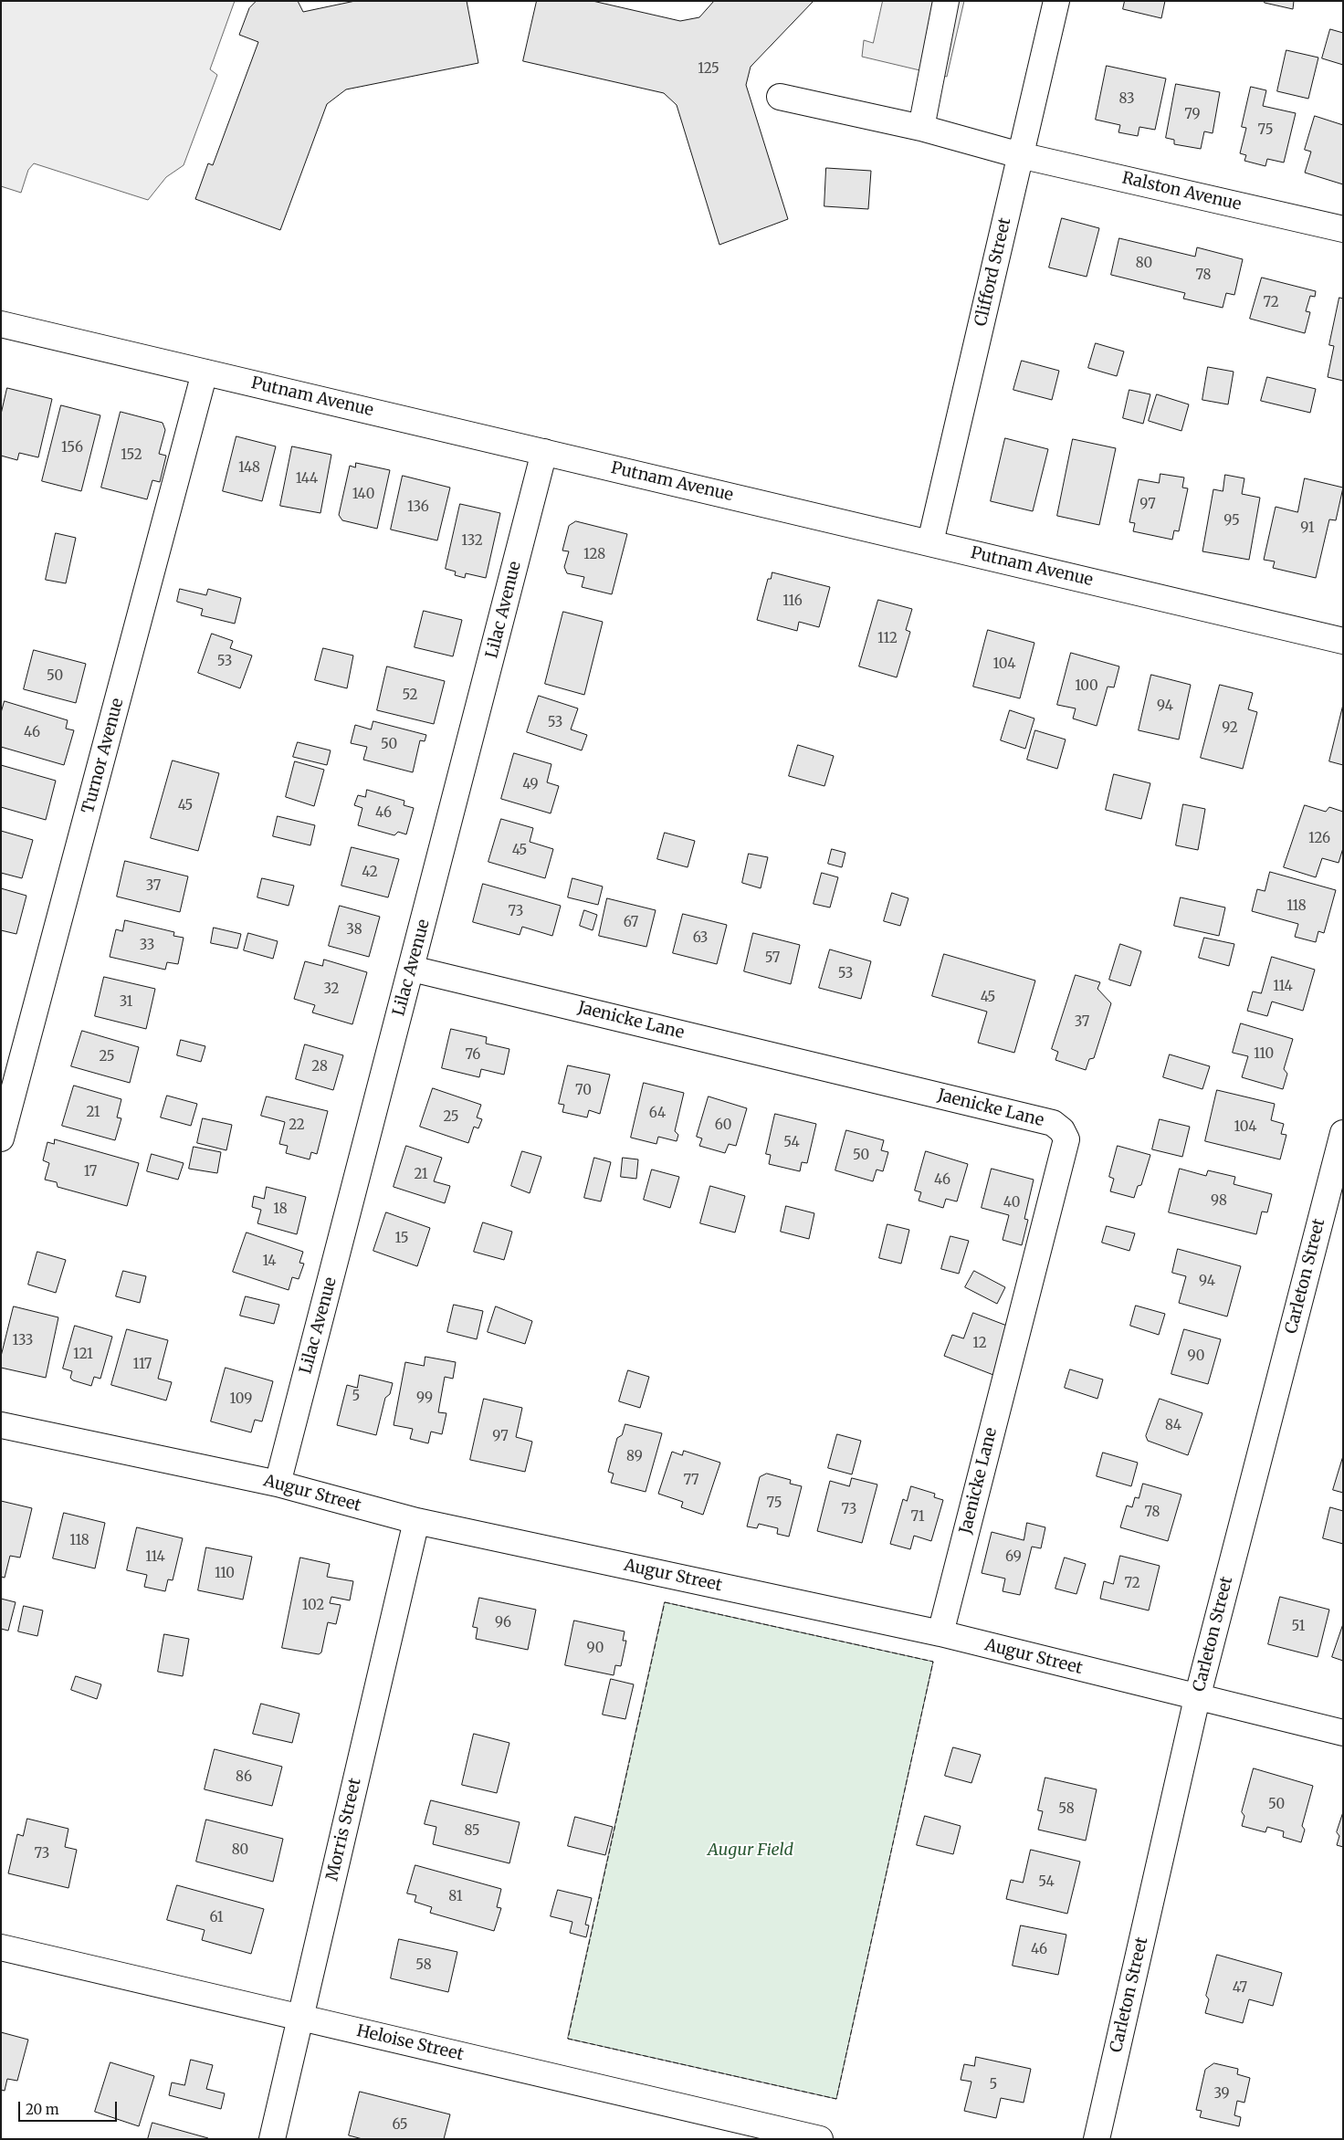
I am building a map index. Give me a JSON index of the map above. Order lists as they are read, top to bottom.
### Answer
{
  "streets": {
    "street": [
      "Ralston Avenue",
      "Clifford Street",
      "Putnam Avenue",
      "Lilac Avenue",
      "Turnor Avenue",
      "Jaenicke Lane",
      "Carleton Street",
      "Augur Street",
      "Morris Street",
      "Heloise Street"
    ]
  },
  "crossings": [
    ["Ralston Avenue", "Clifford Street"],
    ["Clifford Street", "Putnam Avenue"],
    ["Putnam Avenue", "Lilac Avenue"],
    ["Putnam Avenue", "Turnor Avenue"],
    ["Lilac Avenue", "Jaenicke Lane"],
    ["Lilac Avenue", "Augur Street"],
    ["Jaenicke Lane", "Augur Street"],
    ["Carleton Street", "Augur Street"],
    ["Augur Street", "Morris Street"],
    ["Morris Street", "Heloise Street"]
  ],
  "parks": ["Augur Field"],
  "house_numbers": [
    "125",
    "83",
    "79",
    "75",
    "80",
    "78",
    "72",
    "156",
    "152",
    "148",
    "144",
    "140",
    "97",
    "136",
    "95",
    "91",
    "132",
    "128",
    "116",
    "112",
    "53",
    "104",
    "50",
    "100",
    "52",
    "94",
    "53",
    "92",
    "46",
    "50",
    "49",
    "45",
    "46",
    "126",
    "45",
    "42",
    "37",
    "118",
    "73",
    "67",
    "38",
    "63",
    "33",
    "57",
    "53",
    "114",
    "32",
    "45",
    "31",
    "37",
    "110",
    "76",
    "25",
    "28",
    "70",
    "21",
    "64",
    "25",
    "22",
    "60",
    "104",
    "54",
    "50",
    "17",
    "21",
    "46",
    "98",
    "40",
    "18",
    "15",
    "14",
    "94",
    "133",
    "12",
    "121",
    "90",
    "117",
    "5",
    "99",
    "109",
    "84",
    "97",
    "89",
    "77",
    "75",
    "73",
    "78",
    "71",
    "118",
    "114",
    "69",
    "110",
    "72",
    "102",
    "96",
    "51",
    "90",
    "86",
    "50",
    "58",
    "85",
    "80",
    "73",
    "54",
    "81",
    "61",
    "46",
    "58",
    "47",
    "5",
    "39",
    "65"
  ],
  "scale_bar": "20 m"
}
